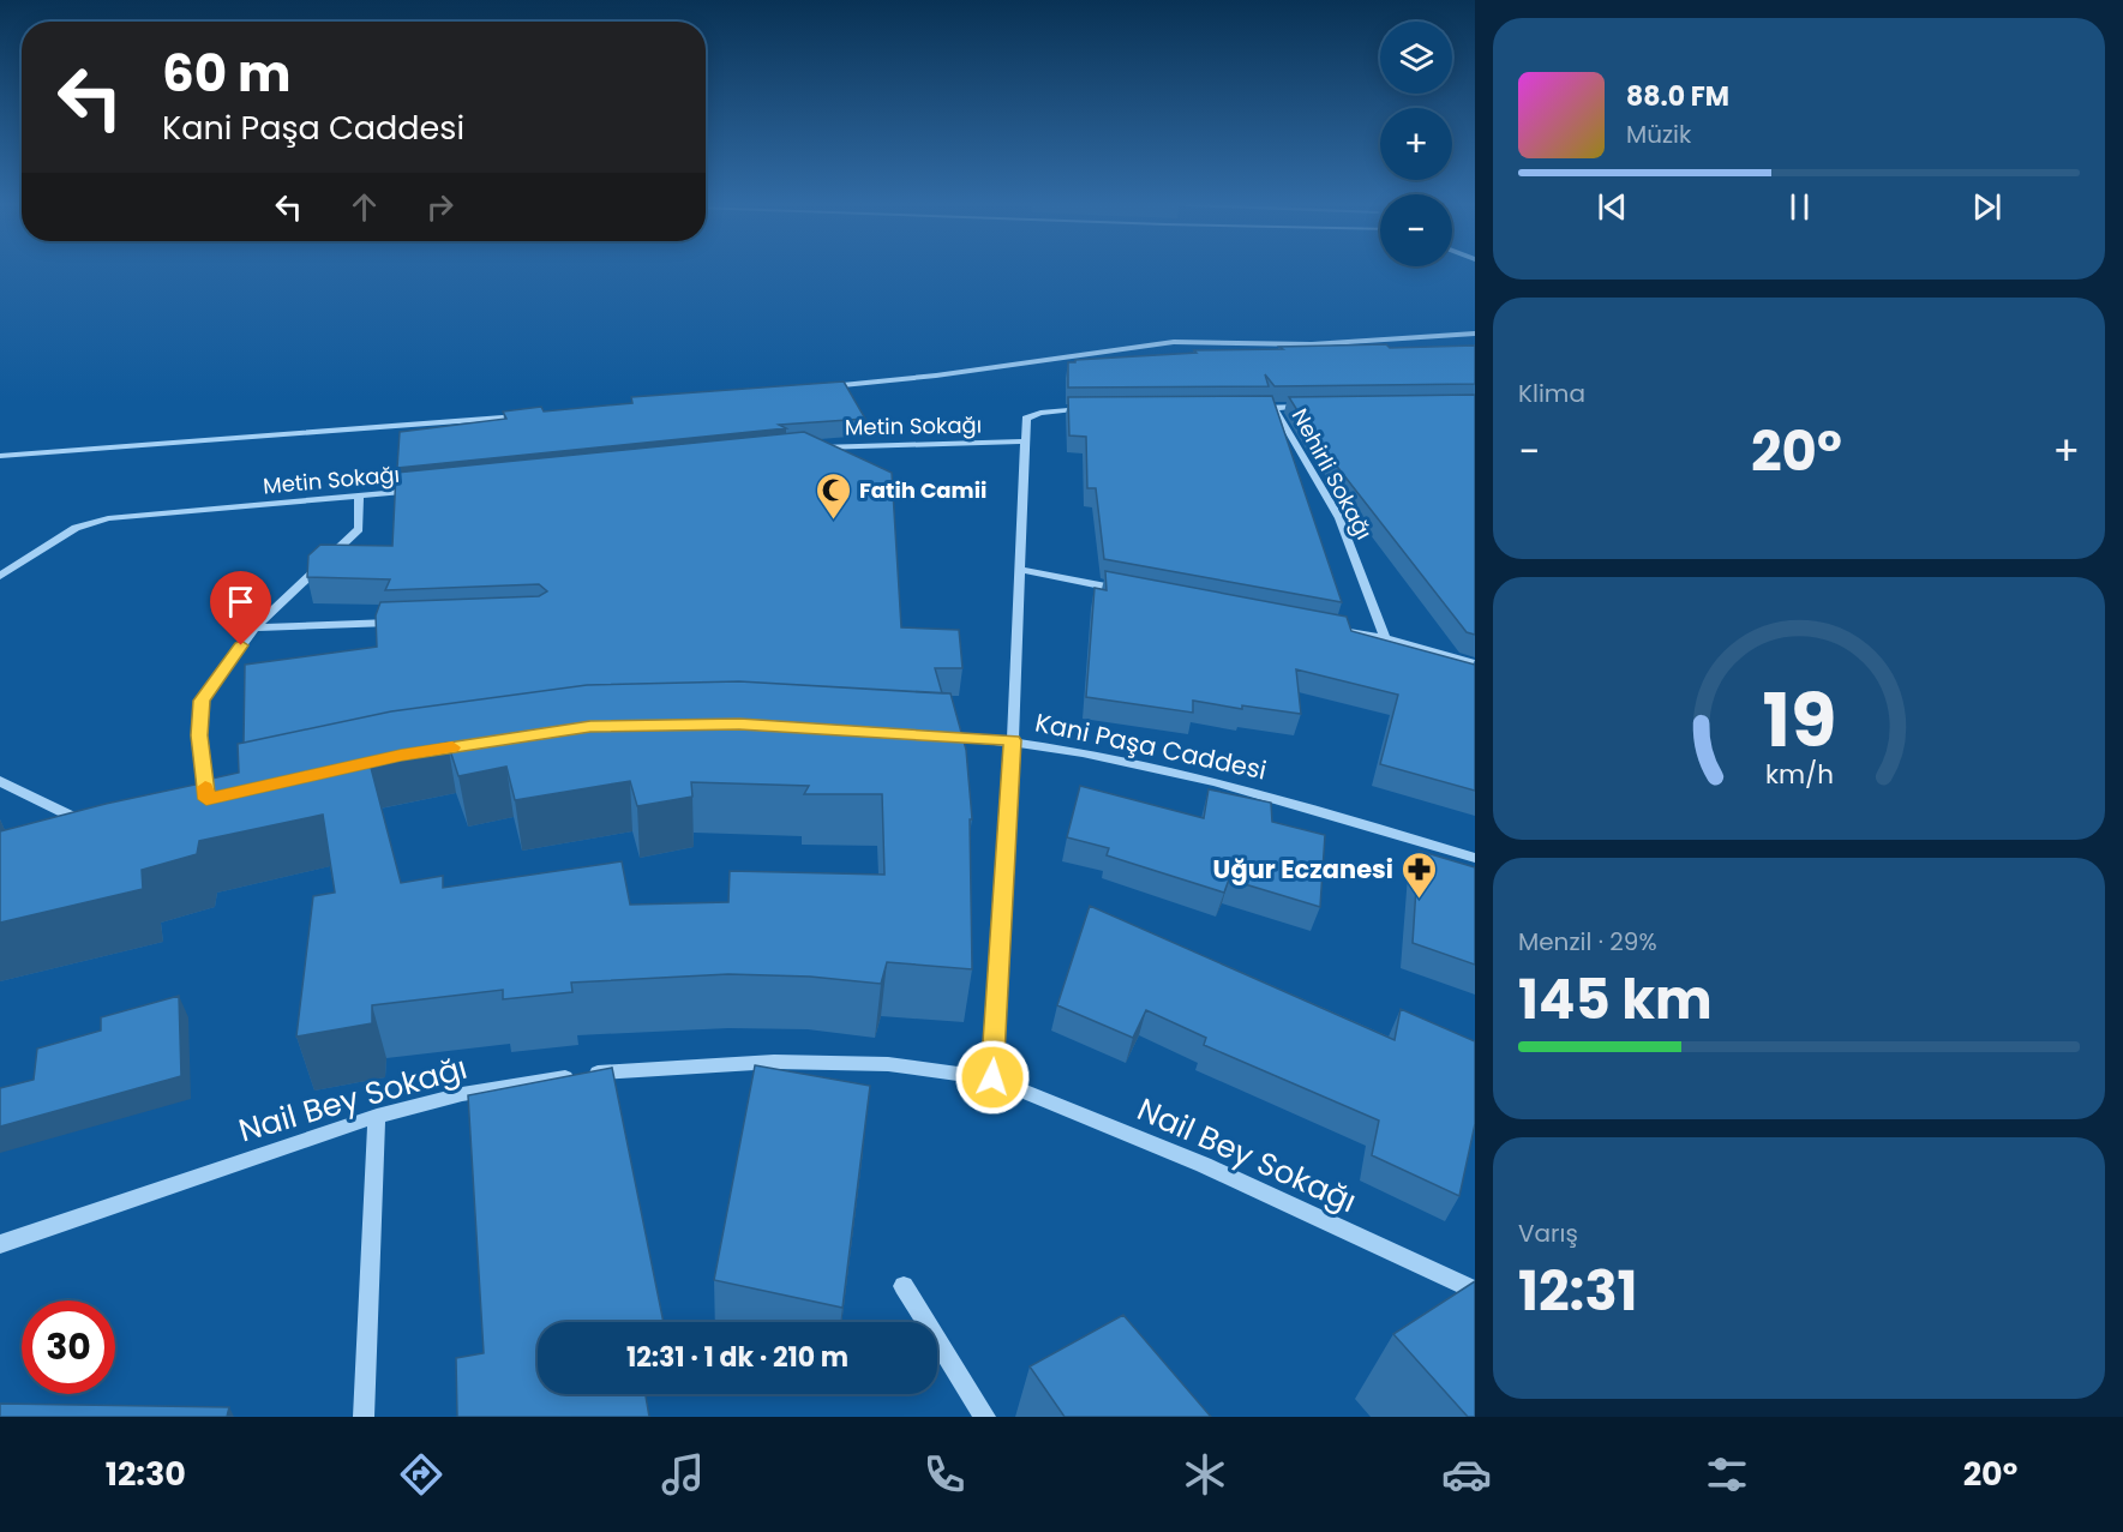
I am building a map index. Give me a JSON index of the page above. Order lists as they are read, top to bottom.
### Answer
{
  "streets": {
    "street": [
      "Metin Sokağı",
      "Nehirli Sokağı",
      "Kani Paşa Caddesi",
      "Nail Bey Sokağı"
    ]
  },
  "places": {
    "mosque": ["Fatih Camii"],
    "pharmacy": ["Uğur Eczanesi"]
  },
  "page": {
    "map_buttons": ["+", "−"],
    "turn": ["60 m", "Kani Paşa Caddesi"],
    "song": ["88.0 FM", "Müzik"],
    "tile": [
      "Klima",
      ["Menzil · 29%", "145 km"],
      ["Varış", "12:31"]
    ],
    "heat": ["−", "20°", "+"],
    "limit": "30",
    "trip": "12:31 · 1 dk · 210 m",
    "tabs": ["12:30", "20°"],
    "gauge": ["19", "km/h"]
  }
}
